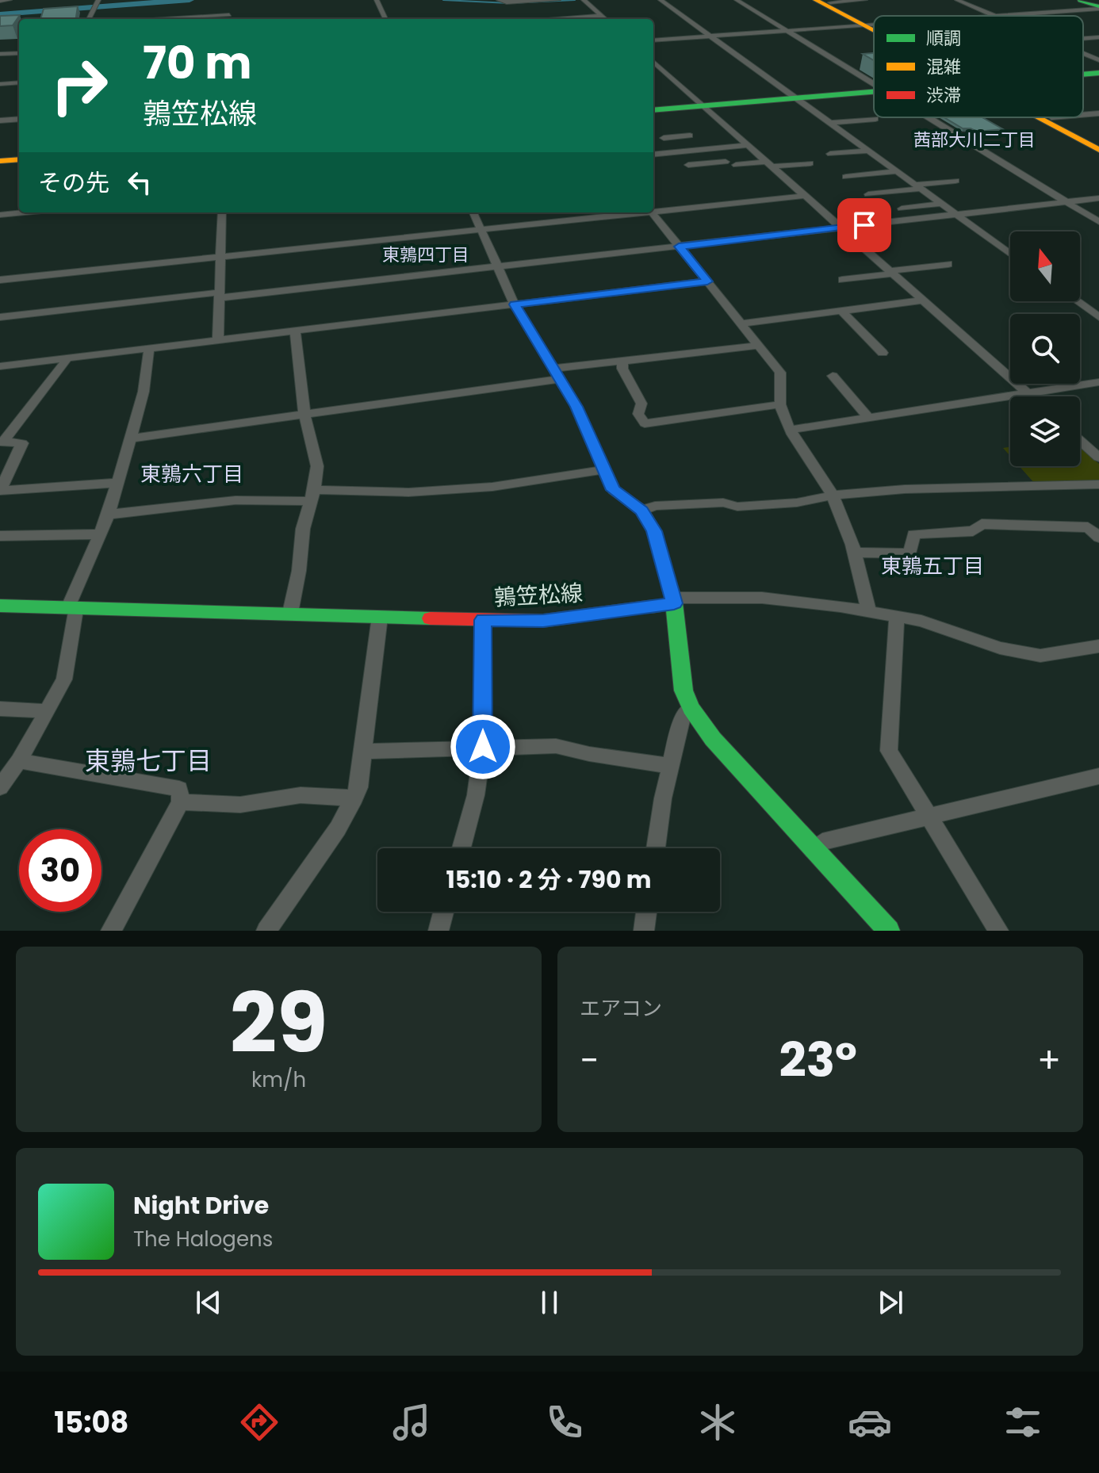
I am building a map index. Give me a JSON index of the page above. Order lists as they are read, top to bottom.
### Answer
{
  "streets": {
    "main road": ["鶉笠松線"]
  },
  "districts": [
    "茜部大川二丁目",
    "東鶉四丁目",
    "東鶉六丁目",
    "東鶉五丁目",
    "東鶉七丁目"
  ],
  "legend": ["順調", "混雑", "渋滞"],
  "north": "top",
  "page": {
    "turn": ["70 m", "鶉笠松線"],
    "then": "その先",
    "limit": "30",
    "trip": "15:10 · 2 分 · 790 m",
    "tile": [
      ["29", "km/h"],
      "エアコン"
    ],
    "heat": ["−", "23°", "+"],
    "song": ["Night Drive", "The Halogens"],
    "tabs": "15:08"
  }
}
